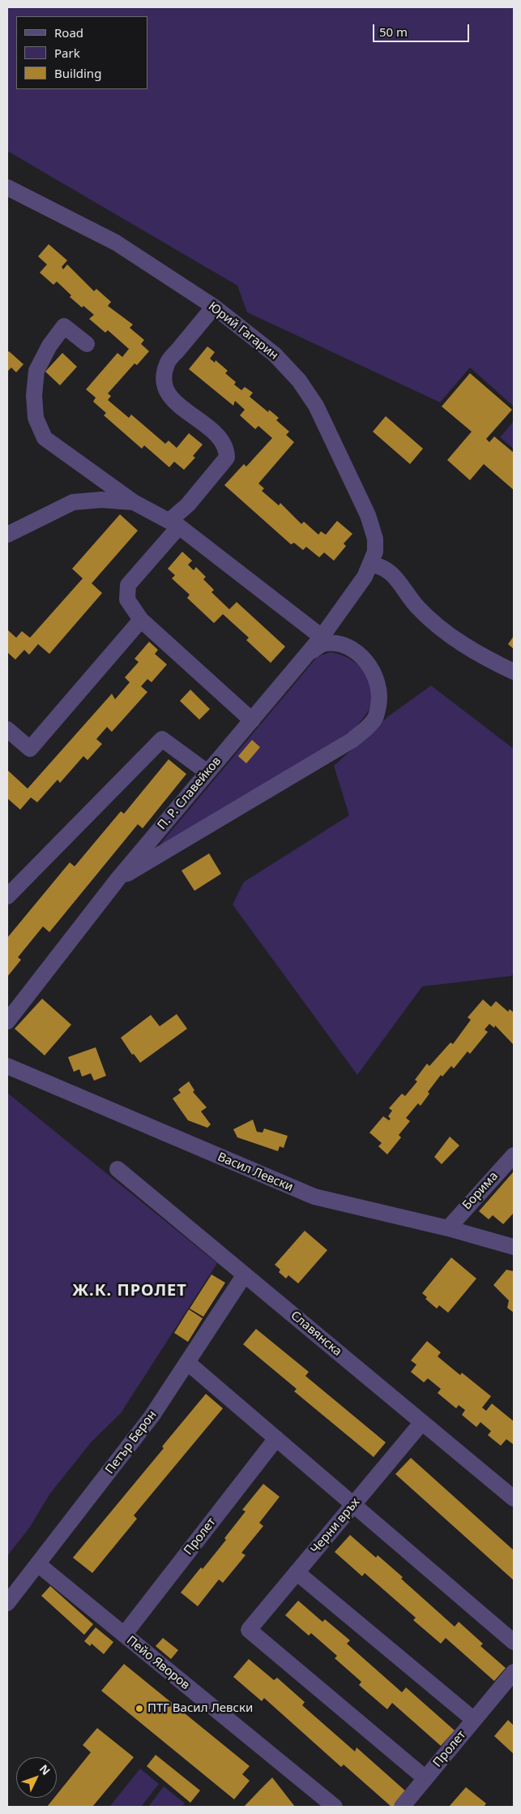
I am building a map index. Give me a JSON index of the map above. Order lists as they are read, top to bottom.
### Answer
{
  "streets": {
    "street": [
      "Юрий Гагарин",
      "П. Р. Славейков",
      "Васил Левски",
      "Борима",
      "Славянска",
      "Петър Берон",
      "Черни връх",
      "Пролет",
      "Пейо Яворов"
    ]
  },
  "crossings": [
    ["Юрий Гагарин", "П. Р. Славейков"],
    ["Васил Левски", "Борима"],
    ["Славянска", "Петър Берон"],
    ["Славянска", "Черни връх"],
    ["Петър Берон", "Пейо Яворов"],
    ["Черни връх", "Пролет"],
    ["Пролет", "Пейо Яворов"]
  ],
  "districts": ["Ж.К. ПРОЛЕТ"],
  "places": ["ПТГ Васил Левски"],
  "legend": ["Road", "Park", "Building"],
  "scale_bar": "50 m",
  "north": "top right"
}
